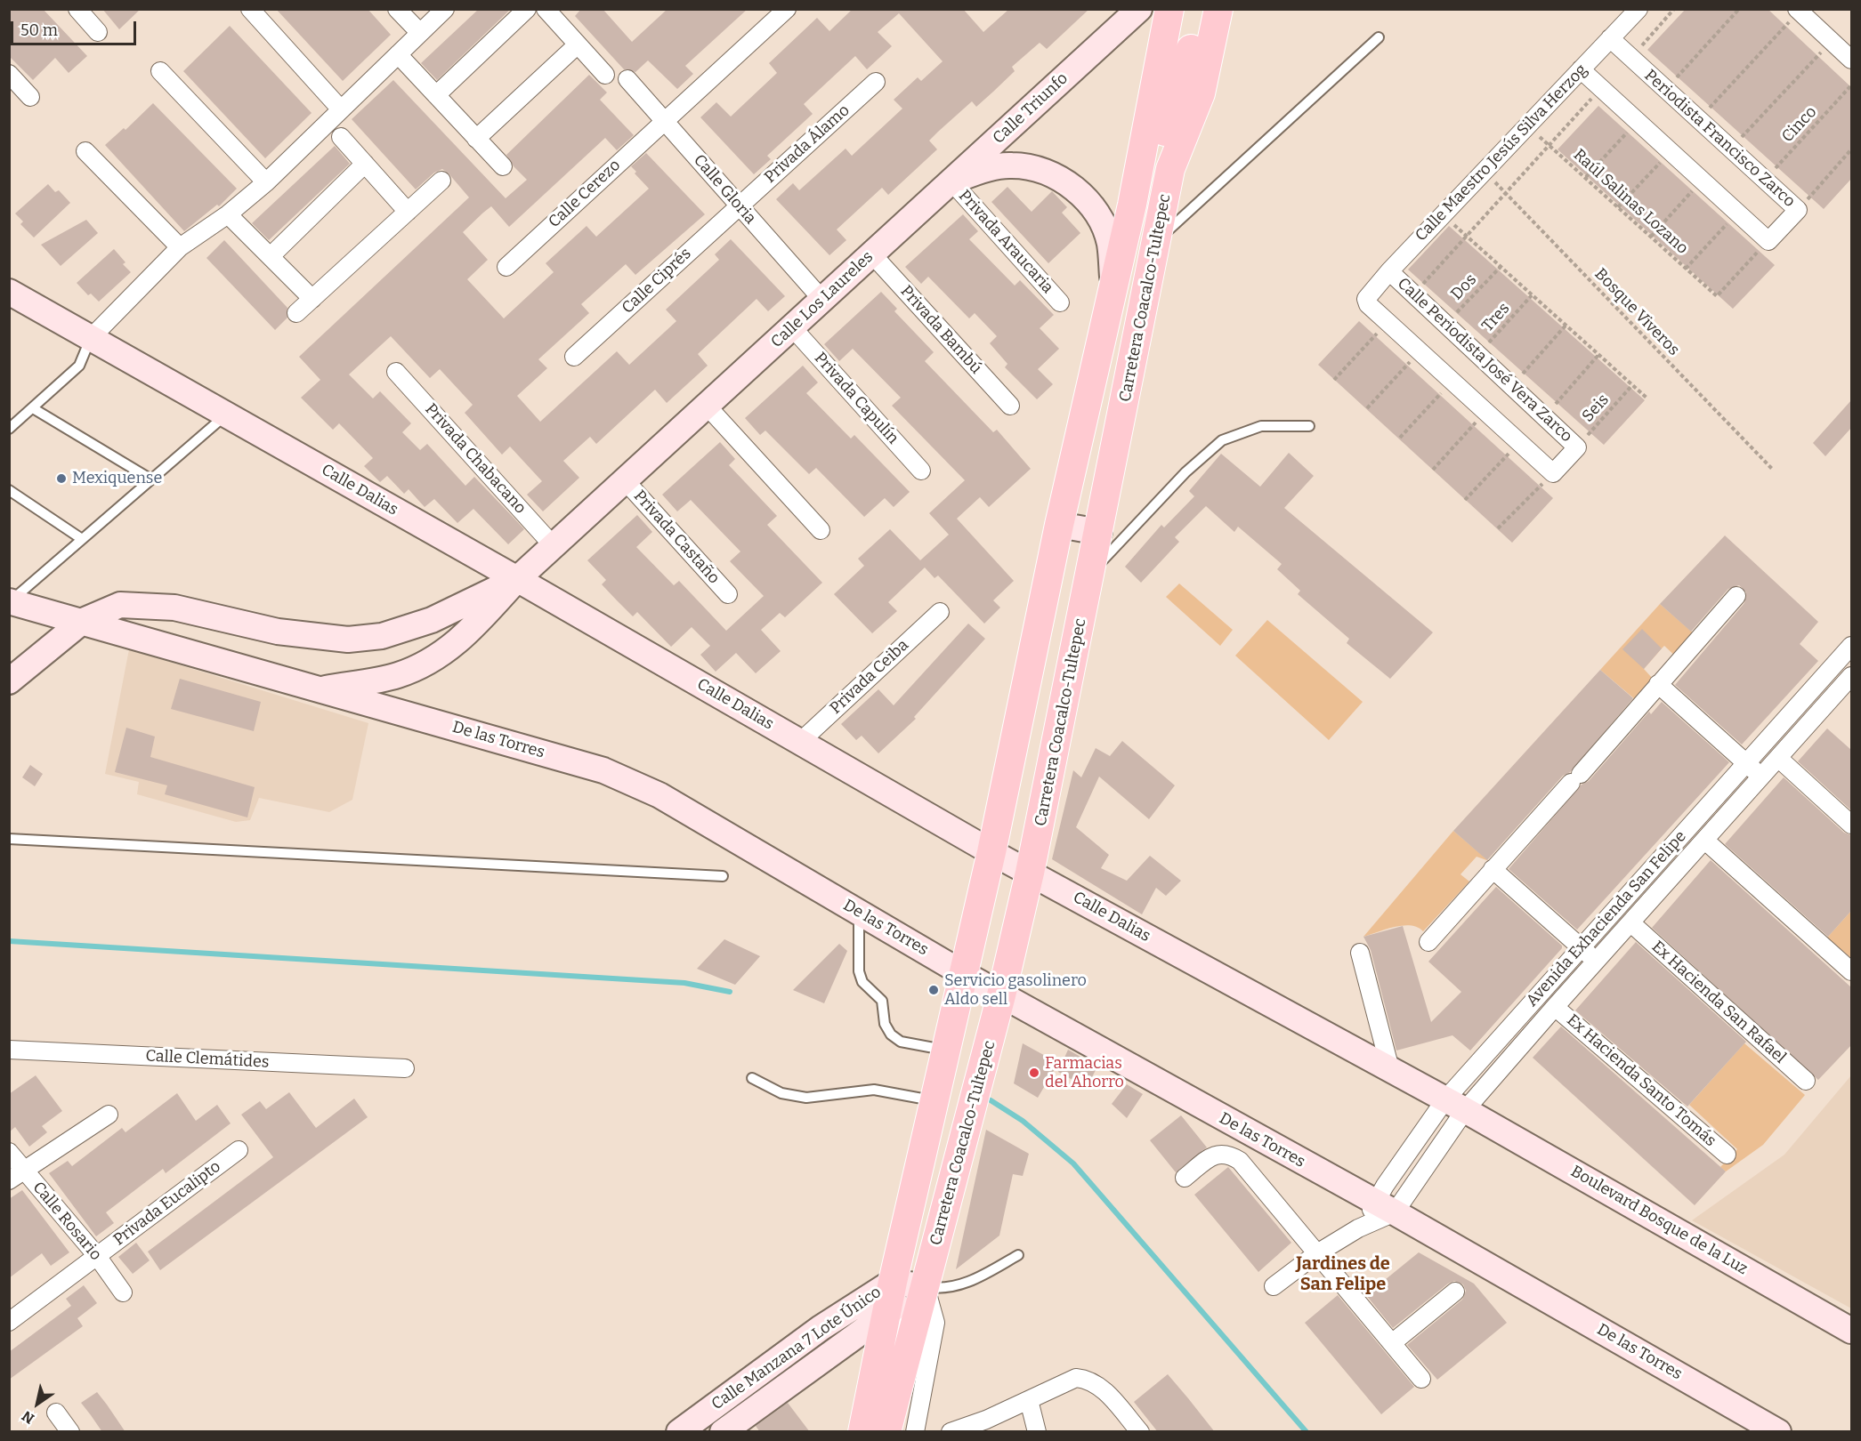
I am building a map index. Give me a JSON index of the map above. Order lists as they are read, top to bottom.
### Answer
{
  "streets": {
    "main road": [
      "Calle Triunfo",
      "Carretera Coacalco-Tultepec",
      "Calle Los Laureles",
      "Calle Dalias",
      "De las Torres",
      "Boulevard Bosque de la Luz",
      "Calle Manzana 7 Lote Único"
    ],
    "street": [
      "Periodista Francisco Zarco",
      "Privada Álamo",
      "Calle Maestro Jesús Silva Herzog",
      "Calle Gloria",
      "Calle Cerezo",
      "Privada Araucaria",
      "Calle Ciprés",
      "Privada Bambú",
      "Calle Periodista José Vera Zarco",
      "Privada Capulín",
      "Privada Chabacano",
      "Privada Castaño",
      "Privada Ceiba",
      "Avenida Exhacienda San Felipe",
      "Ex Hacienda San Rafael",
      "Calle Clemátides",
      "Ex Hacienda Santo Tomás",
      "Privada Eucalipto",
      "Calle Rosario"
    ],
    "path": [
      "Cinco",
      "Raúl Salinas Lozano",
      "Dos",
      "Bosque Viveros",
      "Tres",
      "Seis"
    ]
  },
  "crossings": [
    ["Calle Triunfo", "Privada Araucaria"],
    ["Calle Triunfo", "Calle Los Laureles"],
    ["Cinco", "Periodista Francisco Zarco"],
    ["Periodista Francisco Zarco", "Calle Maestro Jesús Silva Herzog"],
    ["Periodista Francisco Zarco", "Raúl Salinas Lozano"],
    ["Privada Álamo", "Calle Gloria"],
    ["Privada Álamo", "Calle Ciprés"],
    ["Calle Maestro Jesús Silva Herzog", "Raúl Salinas Lozano"],
    ["Calle Maestro Jesús Silva Herzog", "Bosque Viveros"],
    ["Calle Maestro Jesús Silva Herzog", "Calle Periodista José Vera Zarco"],
    ["Calle Gloria", "Calle Cerezo"],
    ["Calle Gloria", "Calle Ciprés"],
    ["Calle Gloria", "Calle Los Laureles"],
    ["Privada Araucaria", "Calle Los Laureles"],
    ["Dos", "Calle Periodista José Vera Zarco"],
    ["Carretera Coacalco-Tultepec", "Calle Los Laureles"],
    ["Carretera Coacalco-Tultepec", "Calle Dalias"],
    ["Carretera Coacalco-Tultepec", "De las Torres"],
    ["Carretera Coacalco-Tultepec", "Calle Manzana 7 Lote Único"],
    ["Calle Los Laureles", "Privada Bambú"],
    ["Calle Los Laureles", "Privada Capulín"],
    ["Calle Los Laureles", "Privada Chabacano"],
    ["Calle Los Laureles", "Calle Dalias"],
    ["Calle Los Laureles", "Privada Castaño"],
    ["Tres", "Calle Periodista José Vera Zarco"],
    ["Calle Periodista José Vera Zarco", "Seis"],
    ["Calle Dalias", "Privada Ceiba"],
    ["Calle Dalias", "Avenida Exhacienda San Felipe"],
    ["Calle Dalias", "Boulevard Bosque de la Luz"],
    ["De las Torres", "Avenida Exhacienda San Felipe"],
    ["Avenida Exhacienda San Felipe", "Ex Hacienda San Rafael"],
    ["Avenida Exhacienda San Felipe", "Ex Hacienda Santo Tomás"],
    ["Avenida Exhacienda San Felipe", "Boulevard Bosque de la Luz"],
    ["Privada Eucalipto", "Calle Rosario"]
  ],
  "districts": ["Jardines de San Felipe"],
  "places": ["Mexiquense", "Servicio gasolinero Aldo sell", "Farmacias del Ahorro"],
  "scale_bar": "50 m",
  "north": "bottom left"
}
